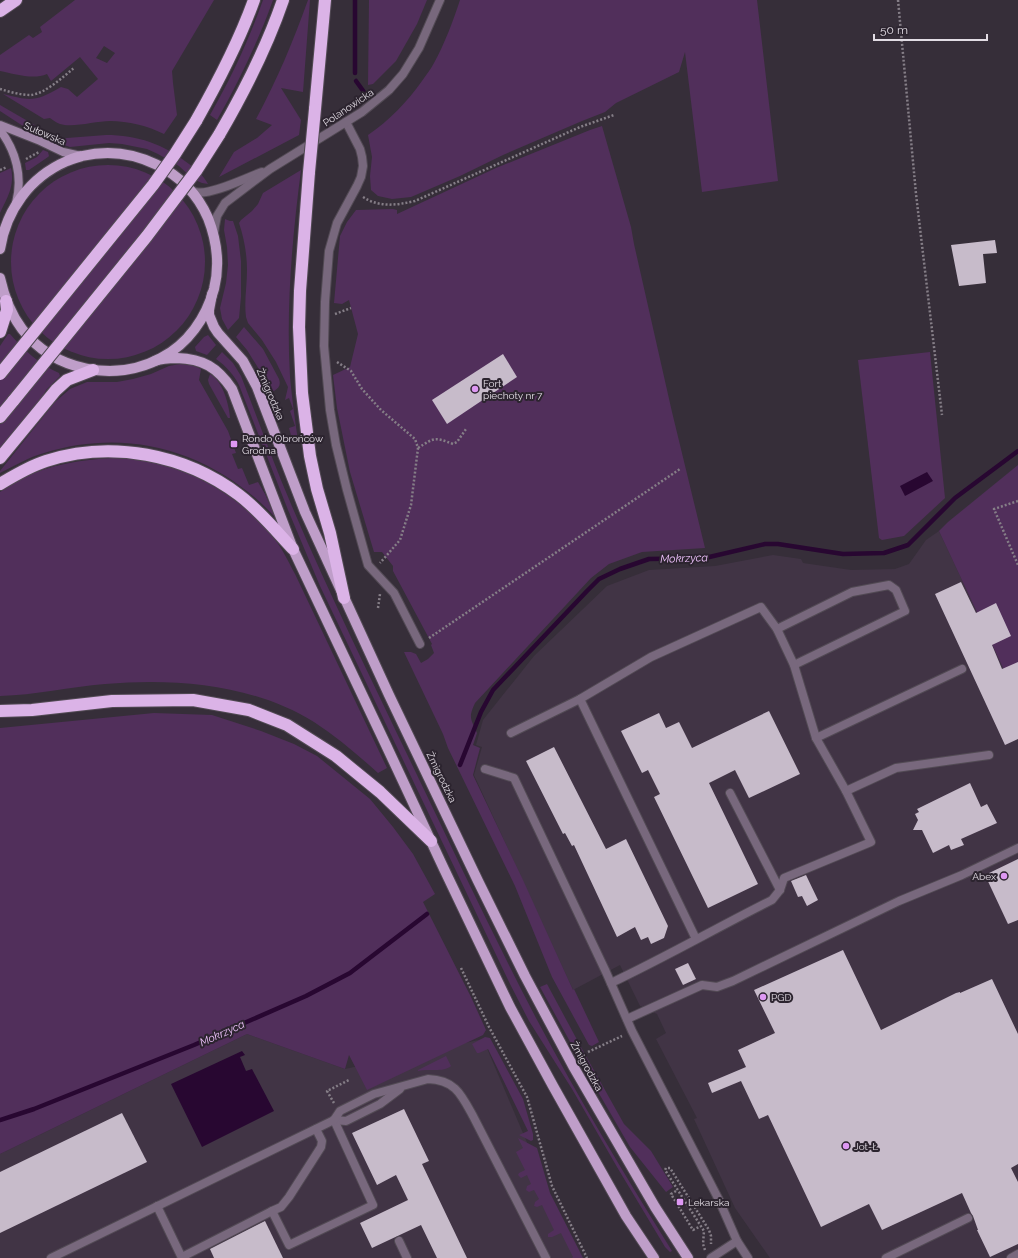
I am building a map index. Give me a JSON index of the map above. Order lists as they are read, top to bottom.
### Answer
{
  "streets": {
    "main road": ["Sułowska", "Żmigrodzka"],
    "street": ["Polanowicka"]
  },
  "water": ["Mokrzyca"],
  "places": {
    "other": [
      "Fort piechoty nr 7",
      "Abex",
      "PGD",
      "Jot-Ł"
    ],
    "transit": ["Rondo Obrońców Grodna", "Lekarska"]
  },
  "scale_bar": "50 m"
}
